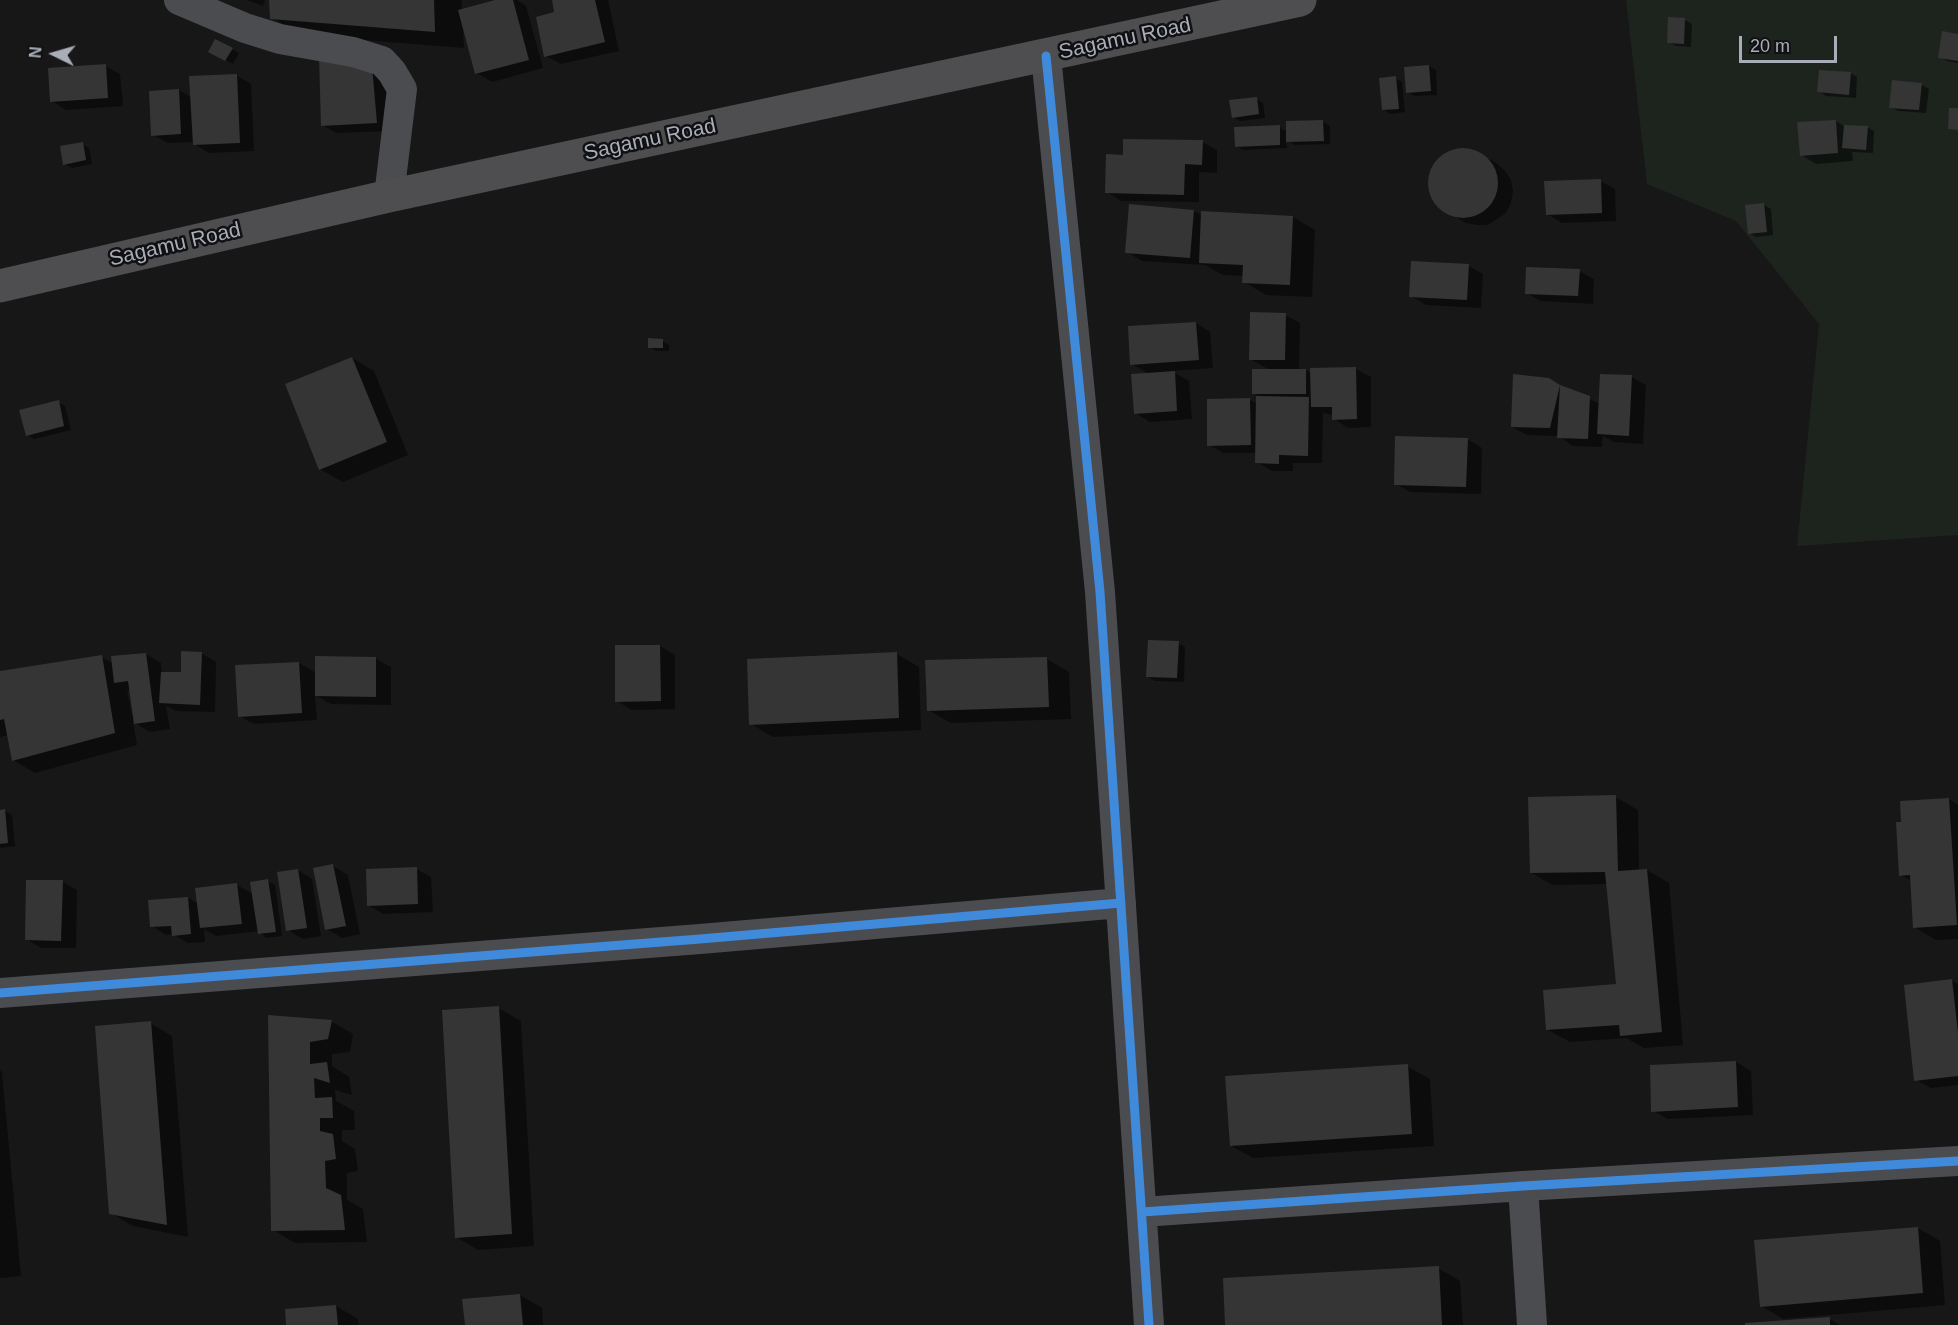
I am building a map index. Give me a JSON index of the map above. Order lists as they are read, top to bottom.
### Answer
{
  "streets": {
    "highway": ["Sagamu Road"]
  },
  "scale_bar": "20 m",
  "north": "left"
}
